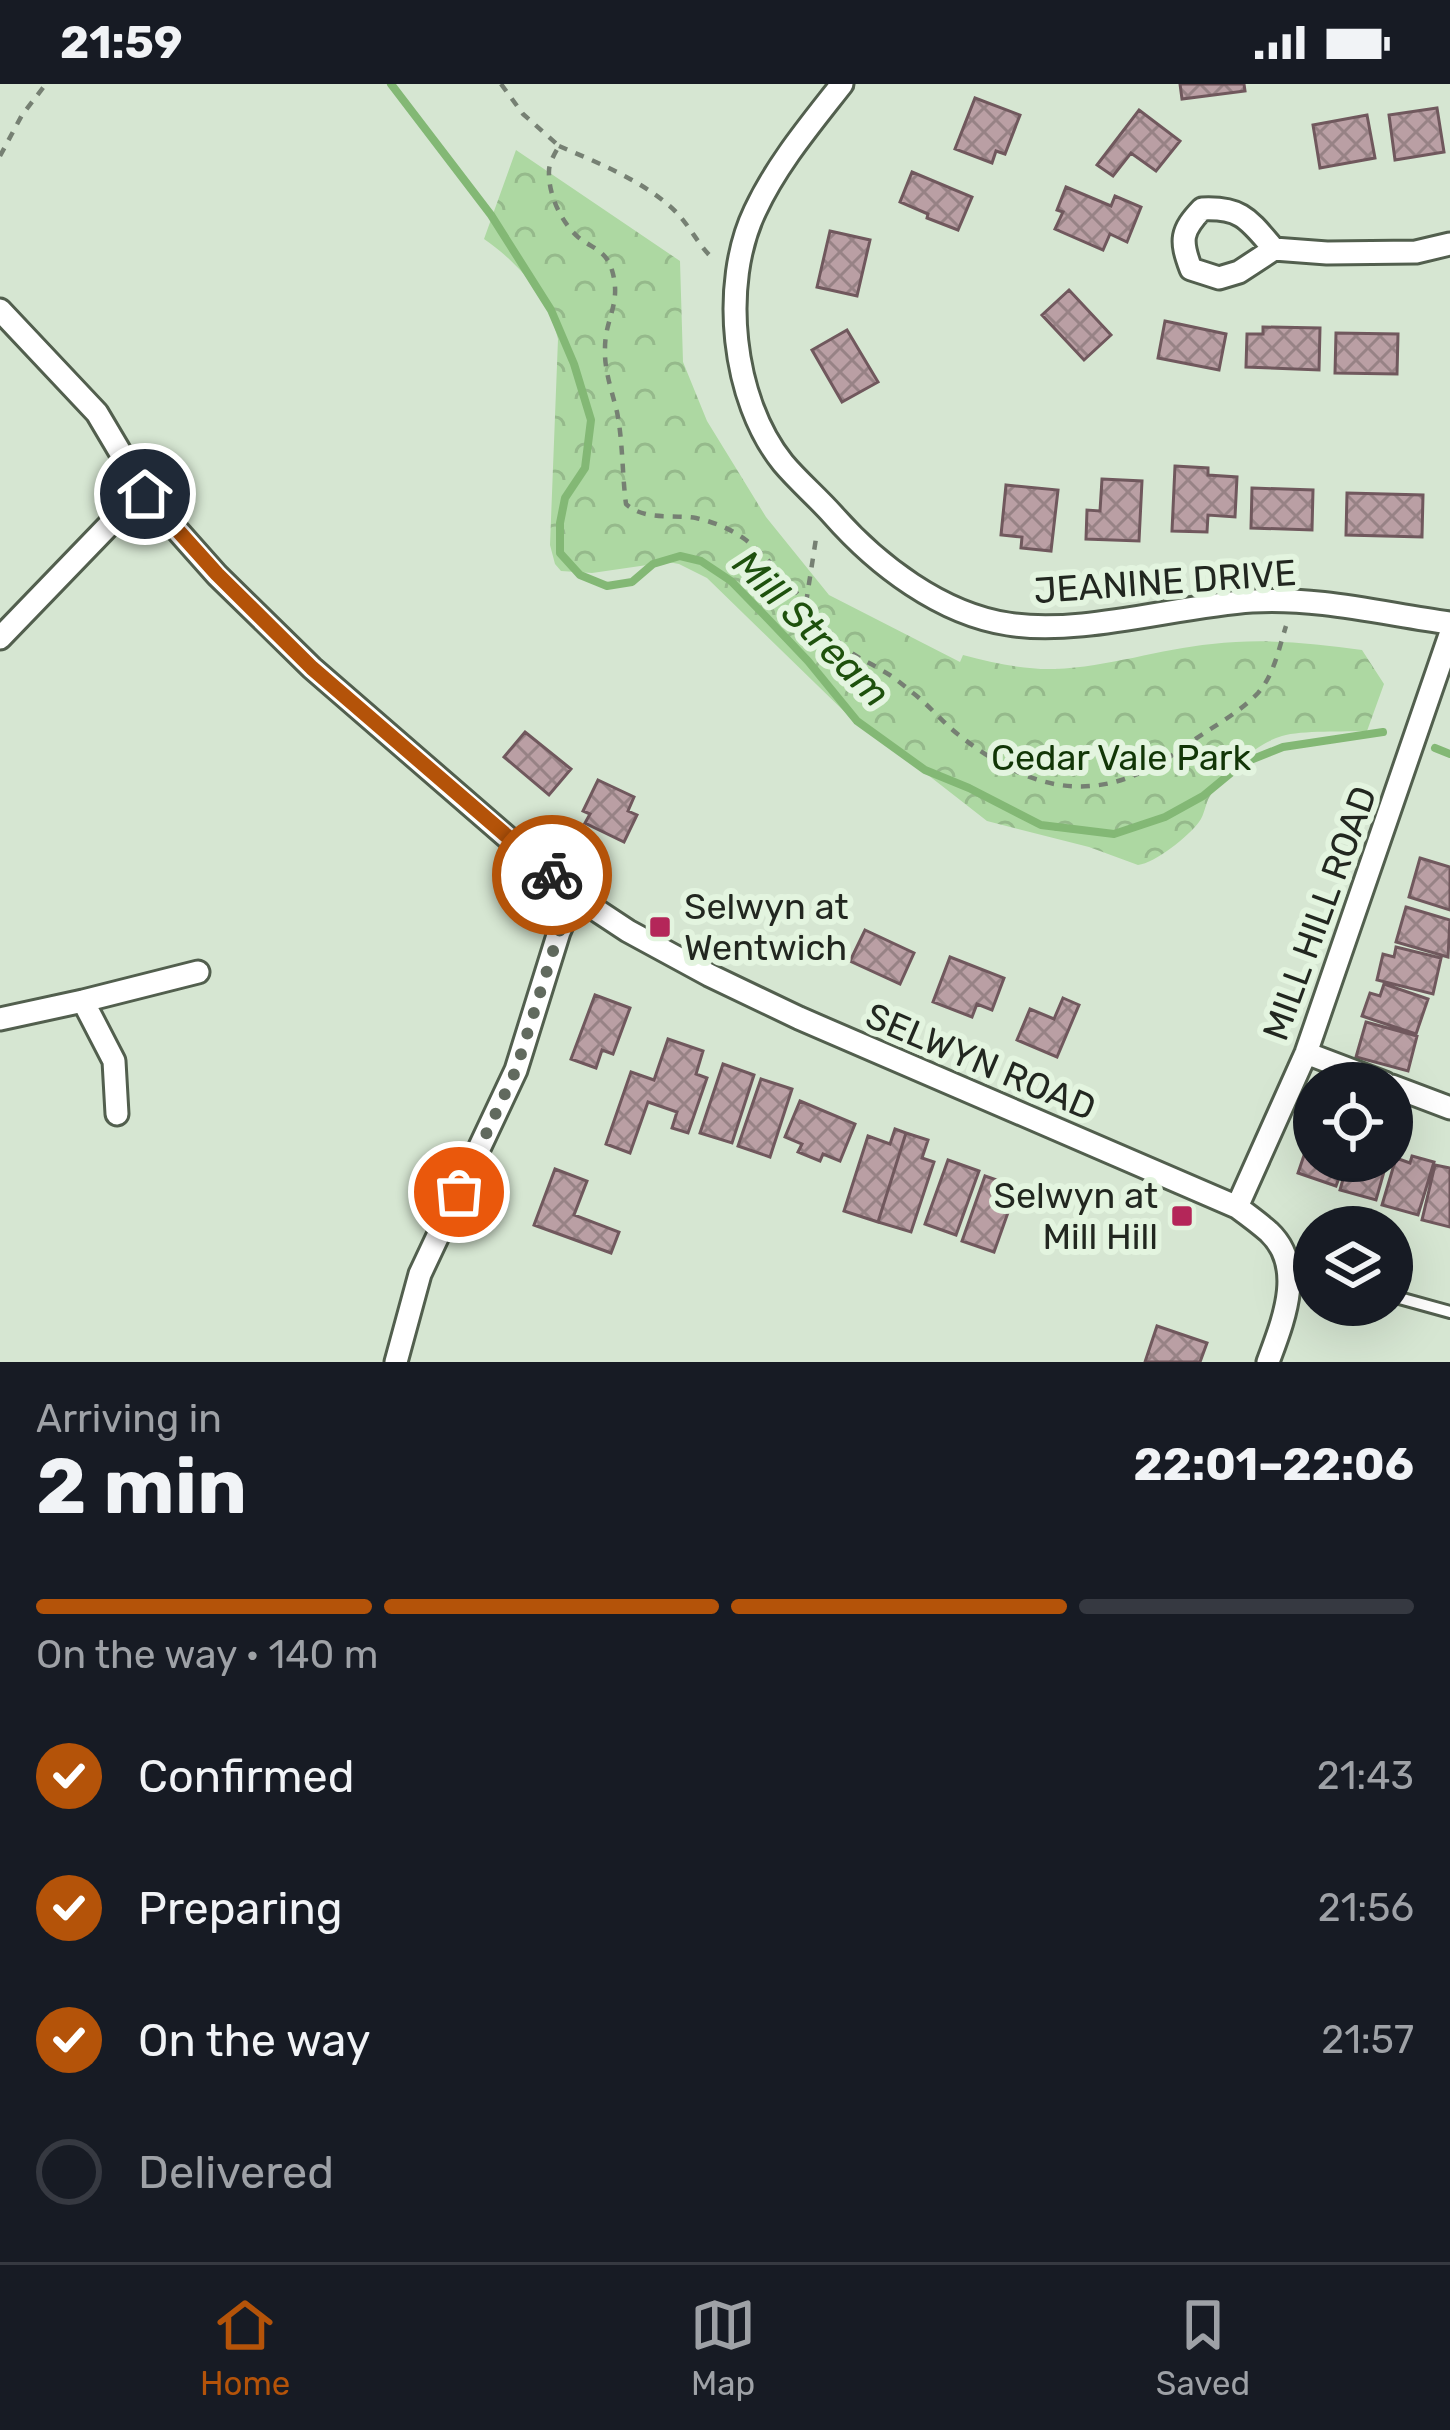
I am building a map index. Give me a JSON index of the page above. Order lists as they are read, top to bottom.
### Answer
{
  "streets": {
    "street": ["JEANINE DRIVE", "MILL HILL ROAD", "SELWYN ROAD"]
  },
  "crossings": [
    ["MILL HILL ROAD", "SELWYN ROAD"]
  ],
  "water": ["Mill Stream"],
  "parks": ["Cedar Vale Park"],
  "places": {
    "transit": ["Selwyn at Wentwich", "Selwyn at Mill Hill"]
  },
  "page": {
    "status": "21:59",
    "heading": ["2 min", "Arriving in", "22:01–22:06"],
    "bar": "On the way · 140 m",
    "list": [
      ["Confirmed", "21:43"],
      ["Preparing", "21:56"],
      ["On the way", "21:57"],
      "Delivered"
    ],
    "tabs": ["Home", "Map", "Saved"]
  }
}
